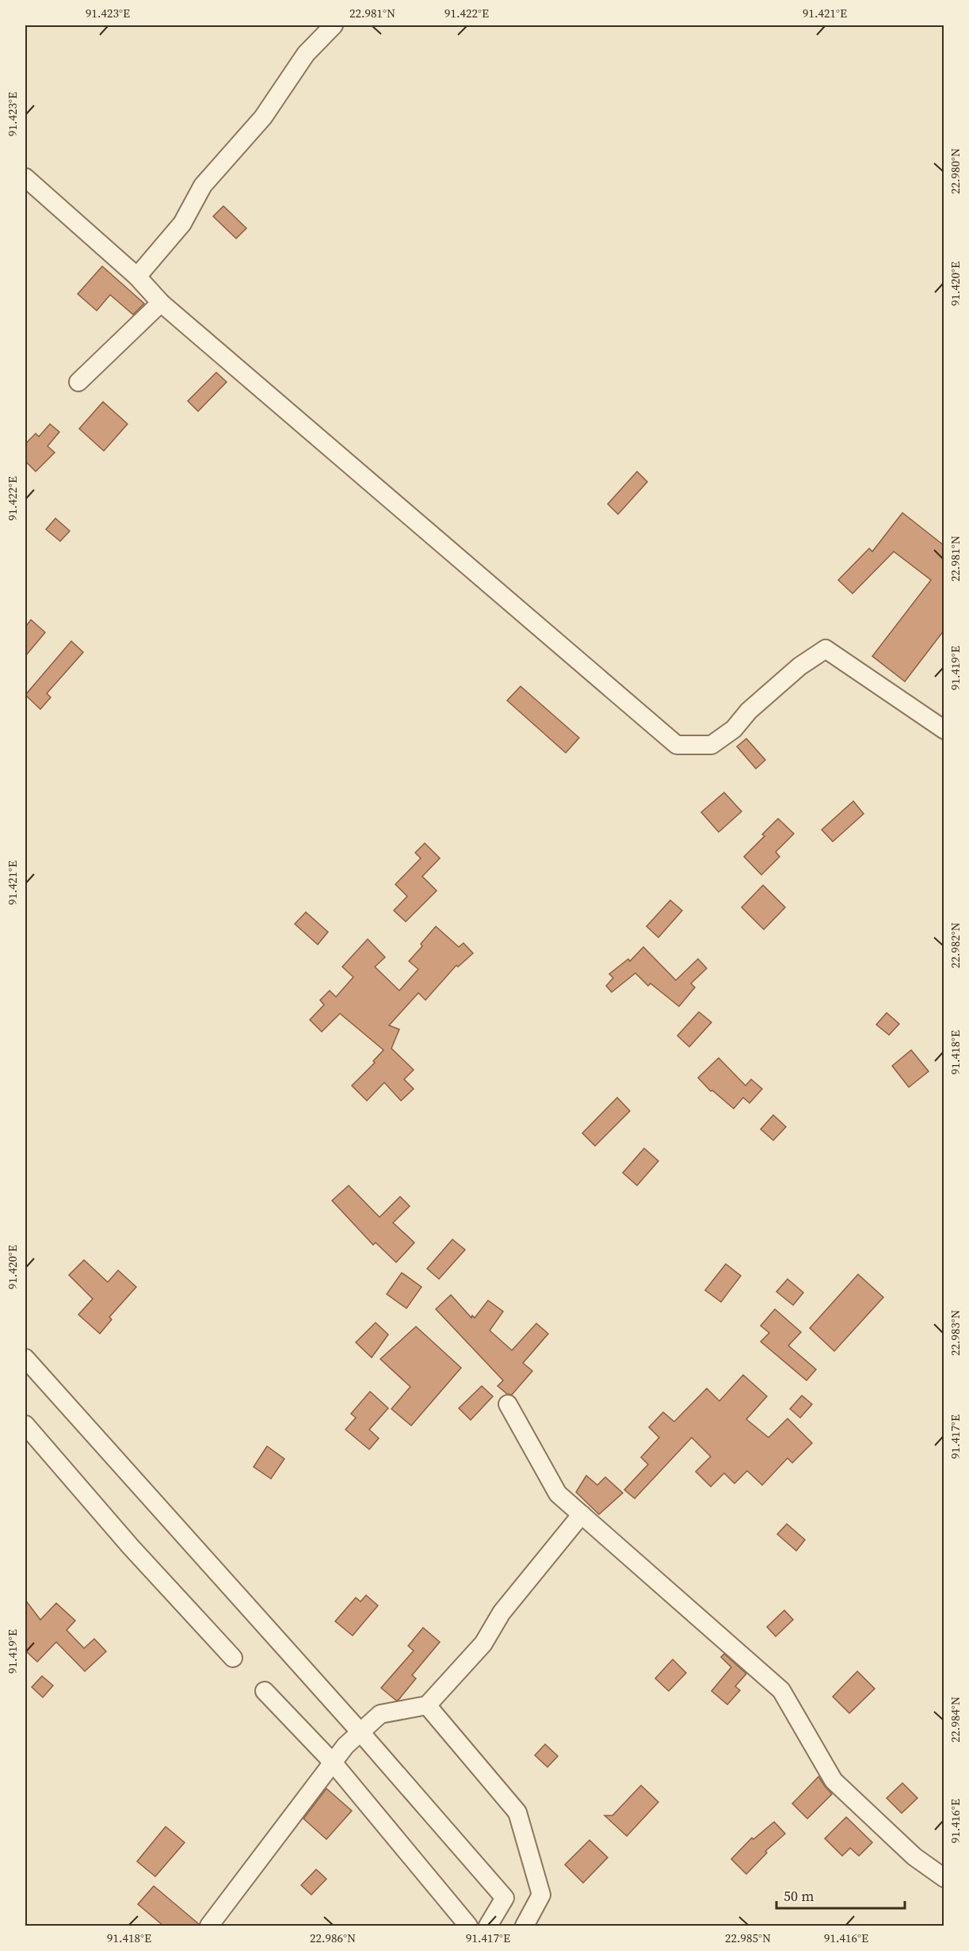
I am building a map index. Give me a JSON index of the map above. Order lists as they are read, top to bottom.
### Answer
{
  "scale_bar": "50 m",
  "coordinates": [
    "91.423°E",
    "22.981°N",
    "91.422°E",
    "91.421°E",
    "22.980°N",
    "91.420°E",
    "91.419°E",
    "22.982°N",
    "91.418°E",
    "22.983°N",
    "91.417°E",
    "22.984°N",
    "91.416°E",
    "22.986°N",
    "22.985°N"
  ]
}
